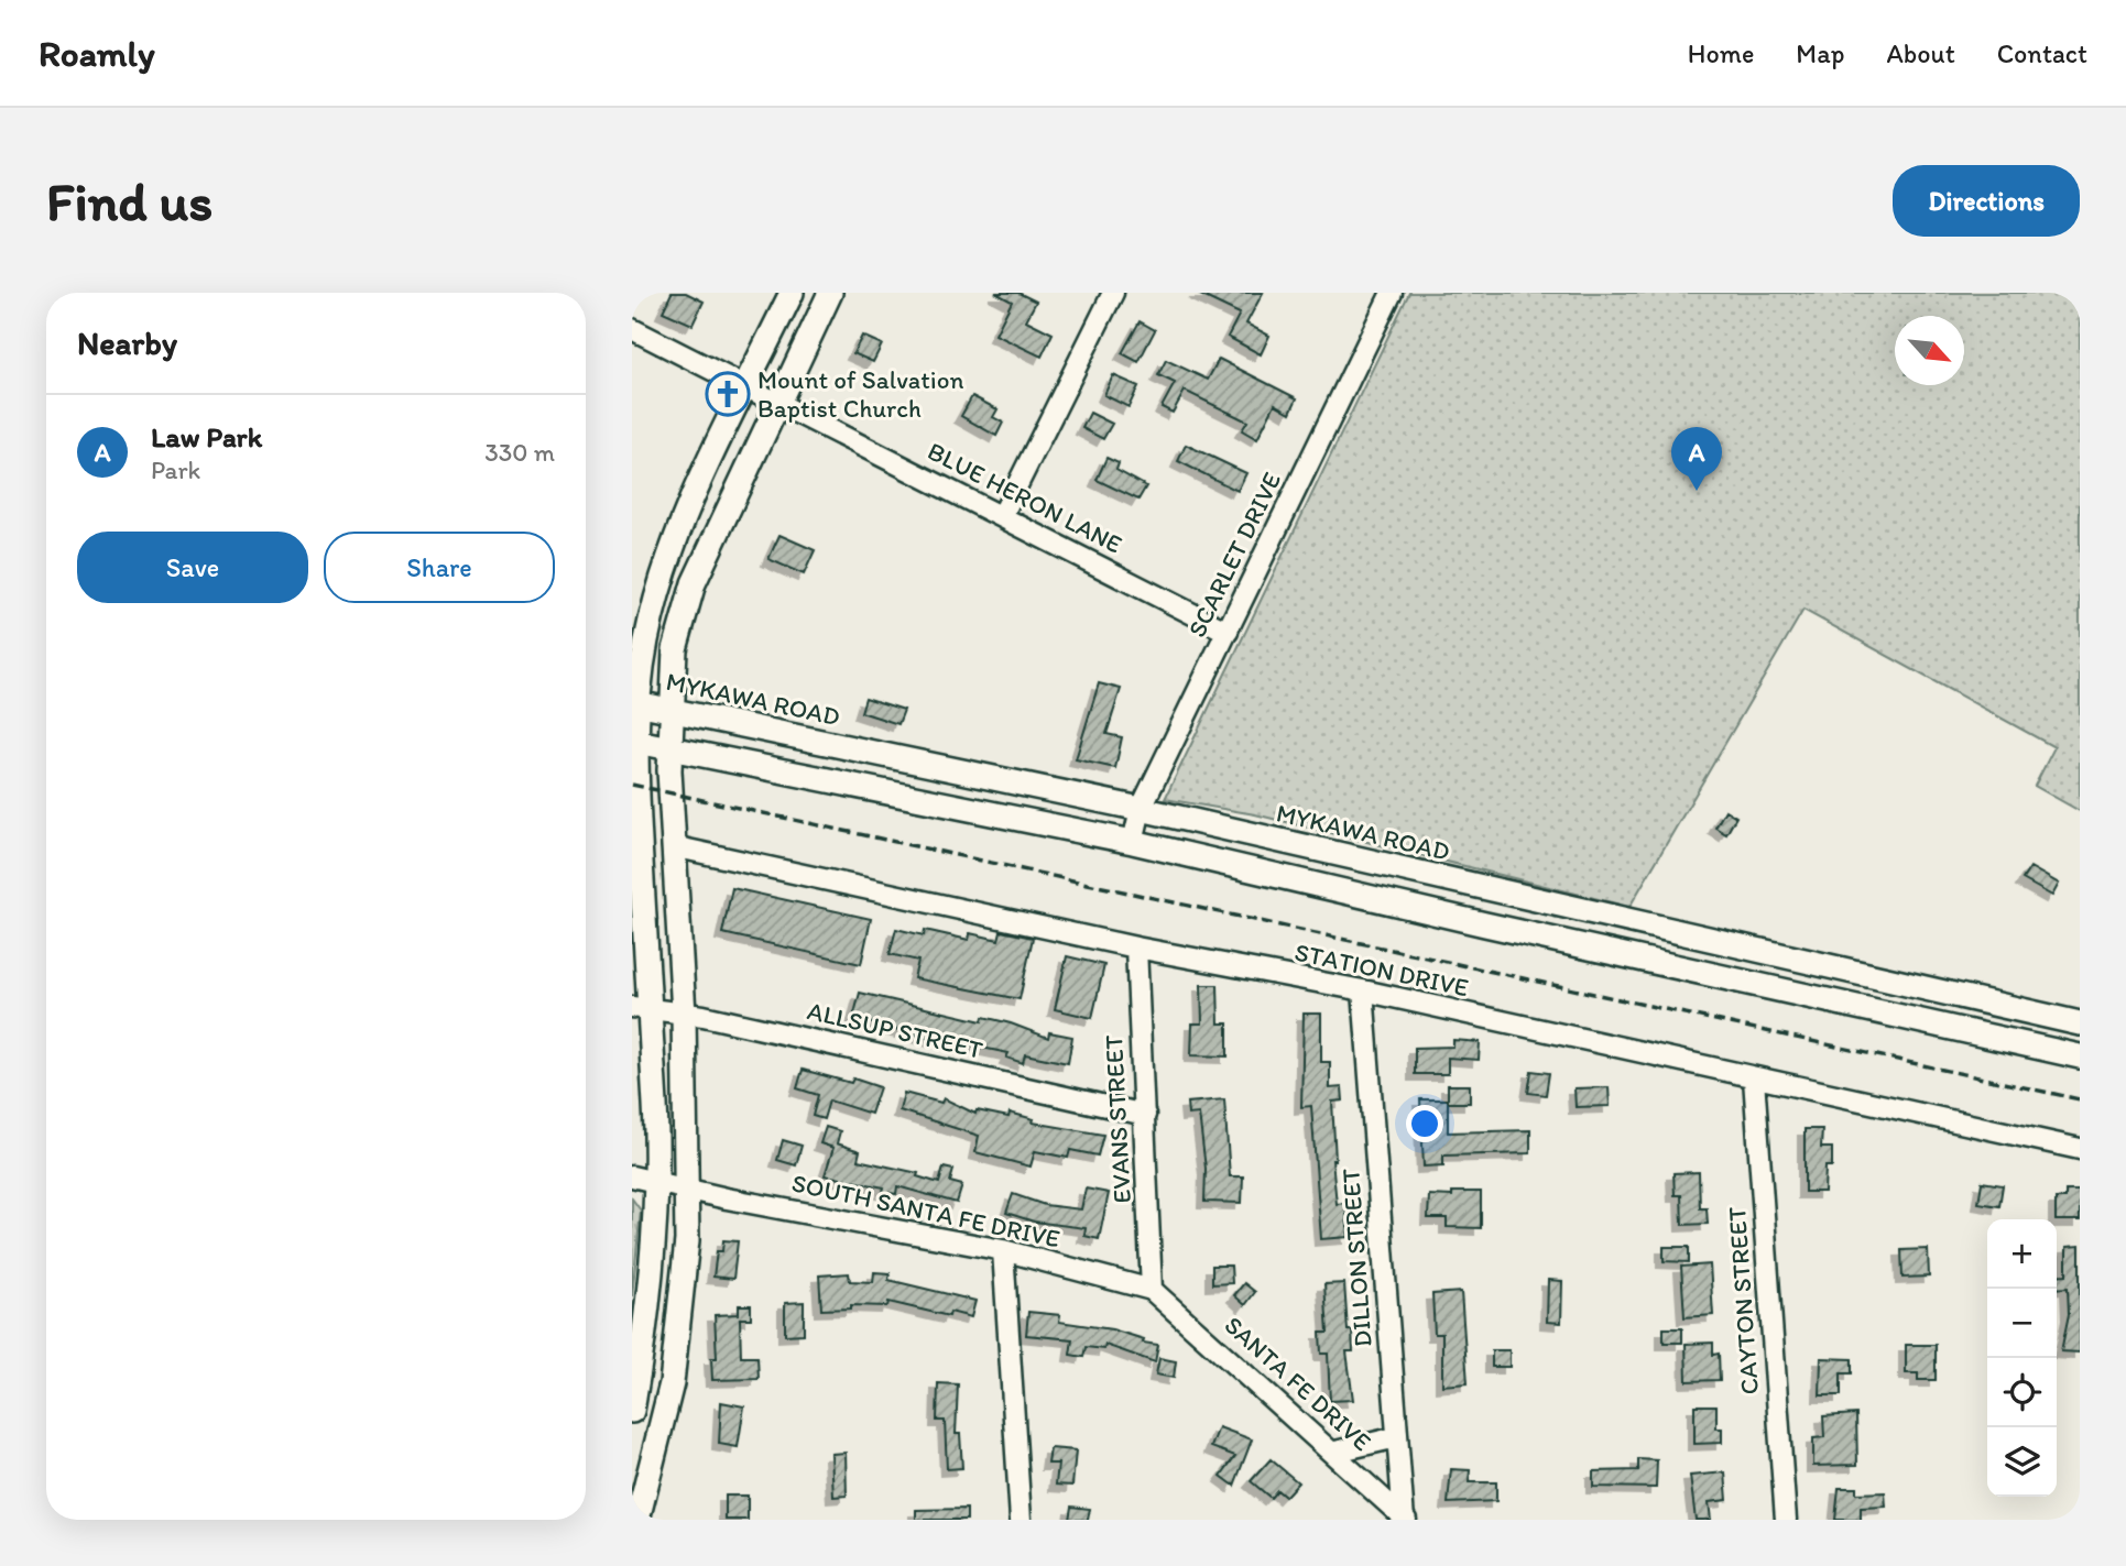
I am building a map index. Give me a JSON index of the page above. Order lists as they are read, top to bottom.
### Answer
{
  "streets": {
    "main road": ["MYKAWA ROAD"],
    "street": [
      "BLUE HERON LANE",
      "SCARLET DRIVE",
      "STATION DRIVE",
      "ALLSUP STREET",
      "EVANS STREET",
      "SOUTH SANTA FE DRIVE",
      "DILLON STREET",
      "CAYTON STREET",
      "SANTA FE DRIVE"
    ]
  },
  "crossings": [
    ["BLUE HERON LANE", "SCARLET DRIVE"],
    ["SCARLET DRIVE", "MYKAWA ROAD"],
    ["STATION DRIVE", "EVANS STREET"],
    ["STATION DRIVE", "DILLON STREET"],
    ["STATION DRIVE", "CAYTON STREET"],
    ["ALLSUP STREET", "EVANS STREET"],
    ["EVANS STREET", "SOUTH SANTA FE DRIVE"],
    ["EVANS STREET", "SANTA FE DRIVE"],
    ["SOUTH SANTA FE DRIVE", "SANTA FE DRIVE"],
    ["DILLON STREET", "SANTA FE DRIVE"]
  ],
  "places": {
    "church": ["Mount of Salvation Baptist Church"]
  },
  "north": "bottom right",
  "page": {
    "header": "Roamly",
    "nav": [
      "Home",
      "Map",
      "About",
      "Contact"
    ],
    "buttons": [
      "Directions",
      ["Save", "Share"]
    ],
    "title": "Find us",
    "heading": "Nearby",
    "list": [
      {
        "mark": "A",
        "name": "Law Park",
        "note": "Park",
        "value": "330 m"
      }
    ],
    "pins": "A",
    "map_buttons": ["+", "−"]
  }
}
